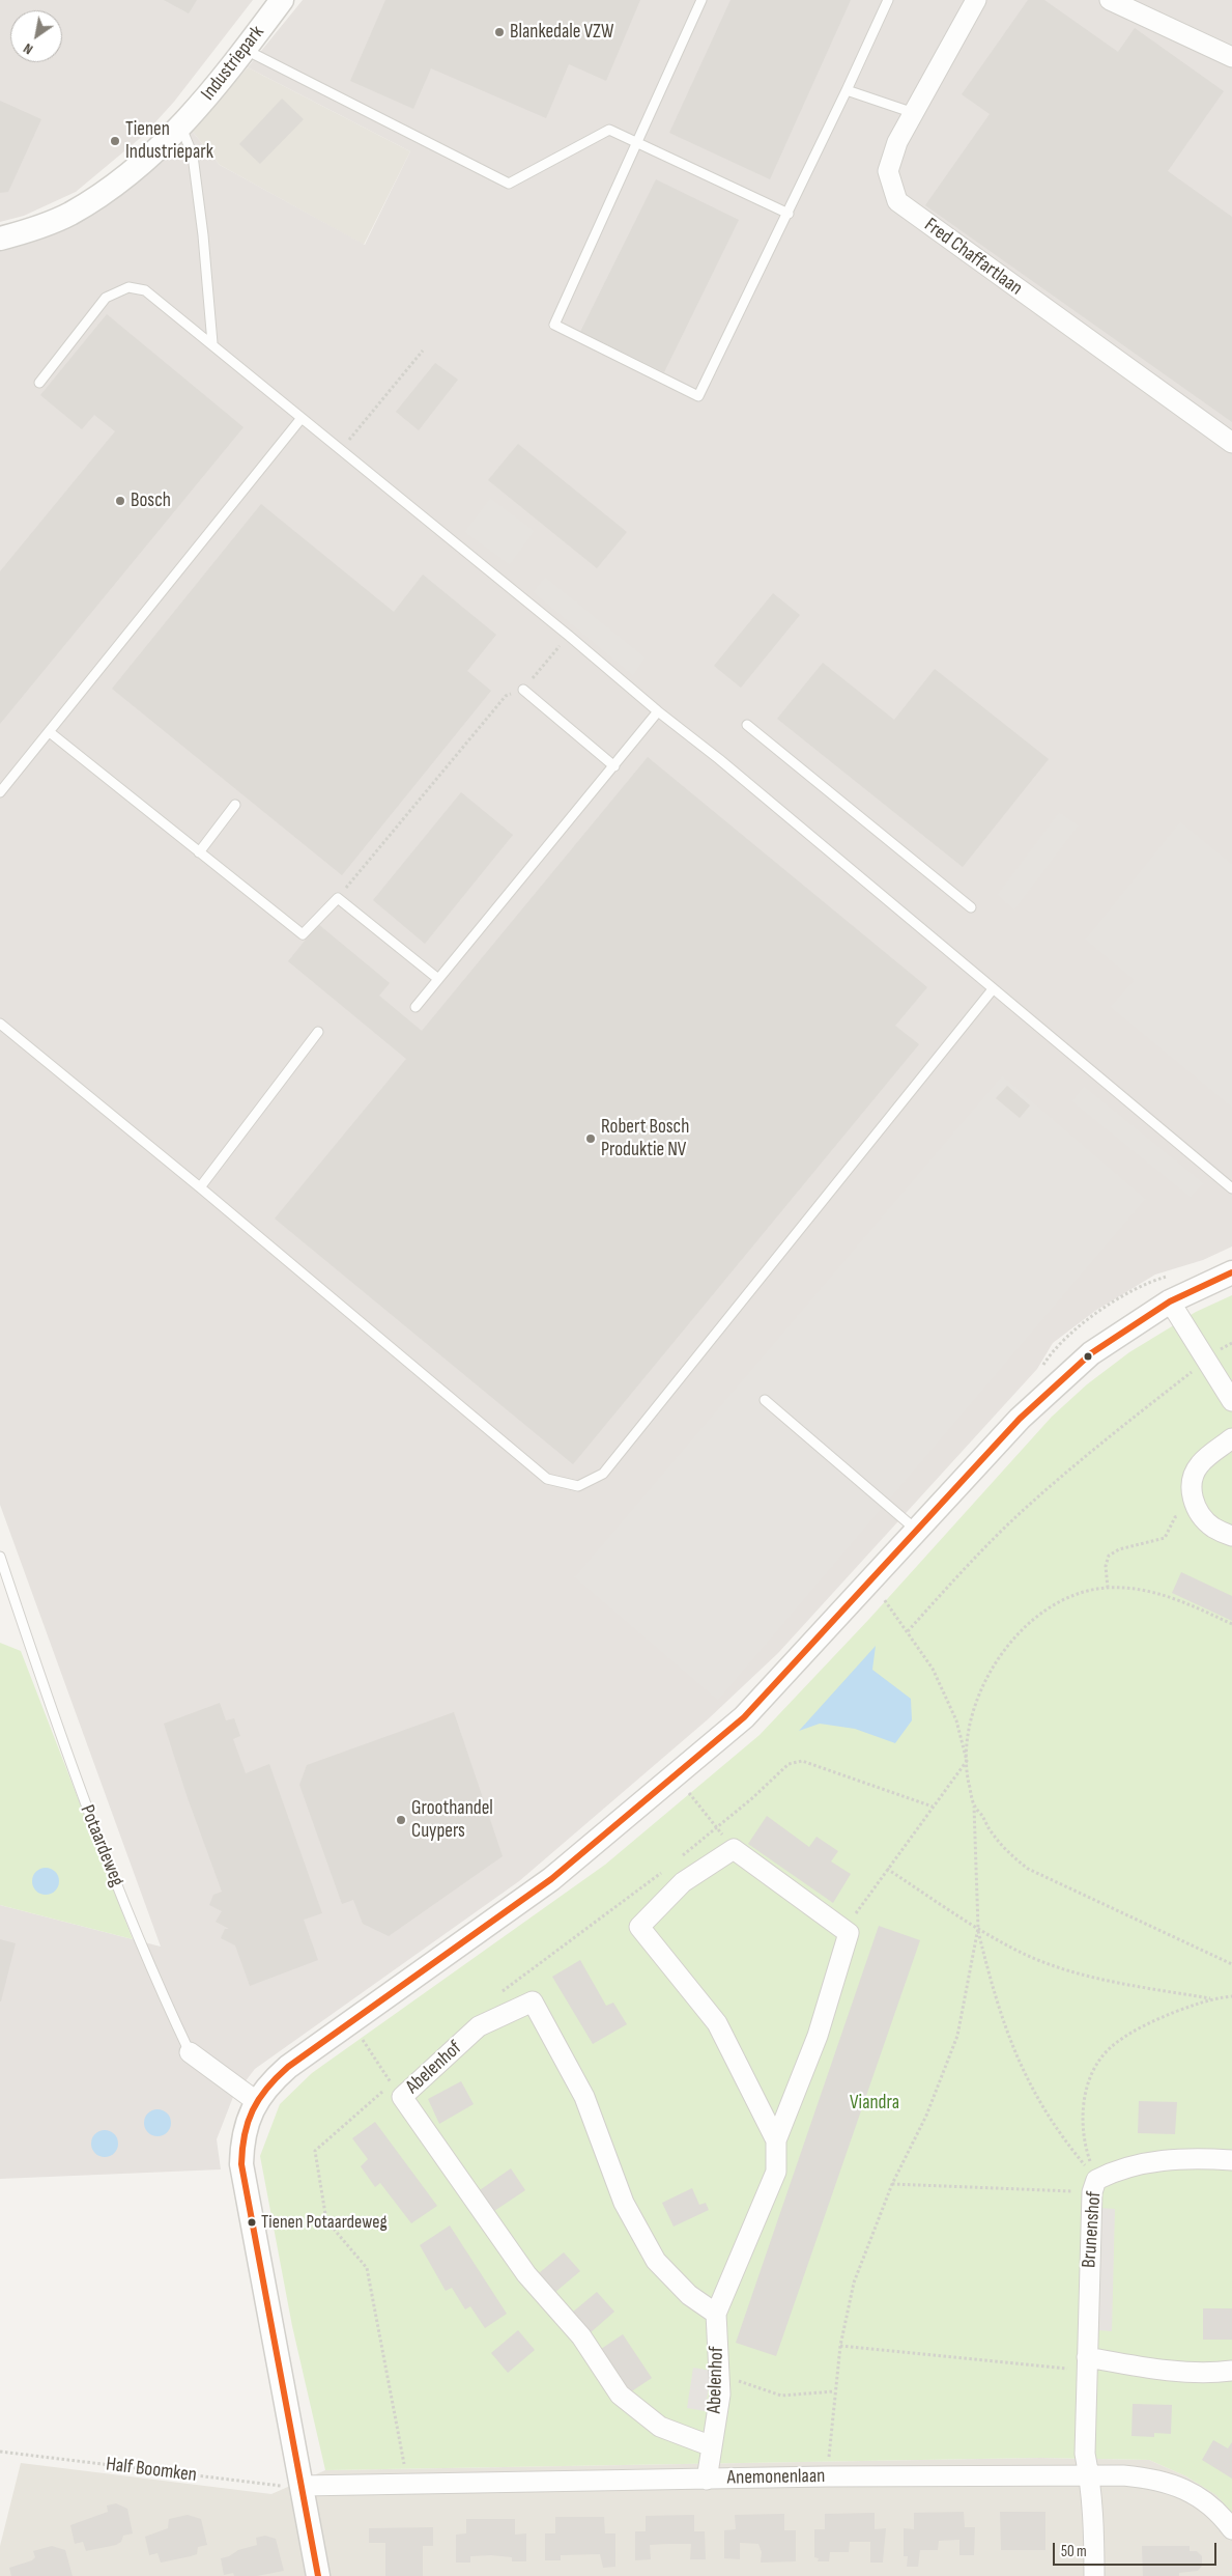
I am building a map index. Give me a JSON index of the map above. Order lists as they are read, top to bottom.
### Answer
{
  "streets": {
    "street": [
      "Industriepark",
      "Fred Chaffartlaan",
      "Potaardeweg",
      "Abelenhof",
      "Brunenshof",
      "Anemonenlaan"
    ],
    "path": ["Half Boomken"]
  },
  "crossings": [
    ["Abelenhof", "Anemonenlaan"],
    ["Brunenshof", "Anemonenlaan"],
    ["Half Boomken", "Anemonenlaan"]
  ],
  "parks": ["Viandra"],
  "places": [
    "Blankedale VZW",
    "Tienen Industriepark",
    "Bosch",
    "Robert Bosch Produktie NV",
    "Groothandel Cuypers",
    "Tienen Potaardeweg"
  ],
  "scale_bar": "50 m",
  "north": "bottom left"
}
